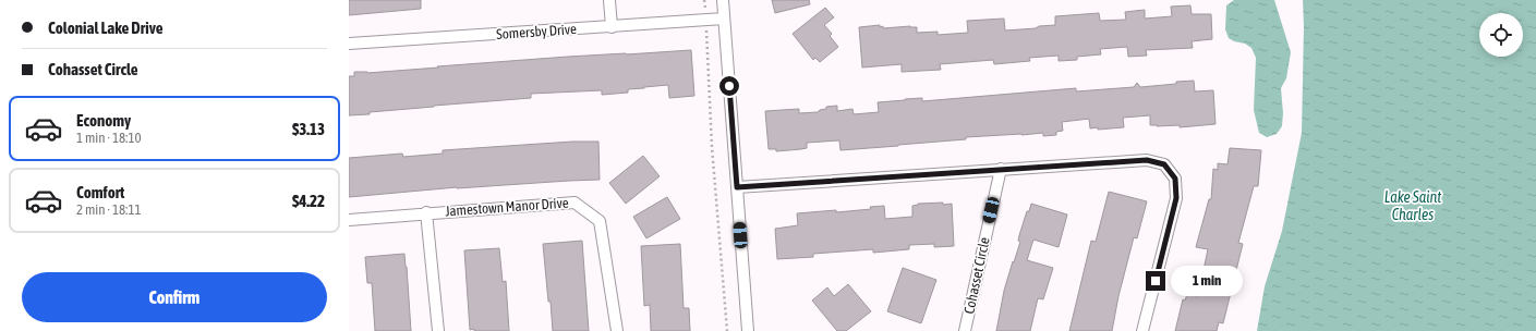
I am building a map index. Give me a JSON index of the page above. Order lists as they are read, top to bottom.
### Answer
{
  "streets": {
    "street": ["Somersby Drive", "Jamestown Manor Drive", "Cohasset Circle"]
  },
  "water": ["Lake Saint Charles"],
  "page": {
    "banner": ["Colonial Lake Drive", "Cohasset Circle"],
    "list": [
      {
        "name": "Economy",
        "note": "1 min · 18:10",
        "value": "$3.13"
      },
      {
        "name": "Comfort",
        "note": "2 min · 18:11",
        "value": "$4.22"
      }
    ],
    "buttons": "Confirm",
    "bubble": "1 min"
  }
}
